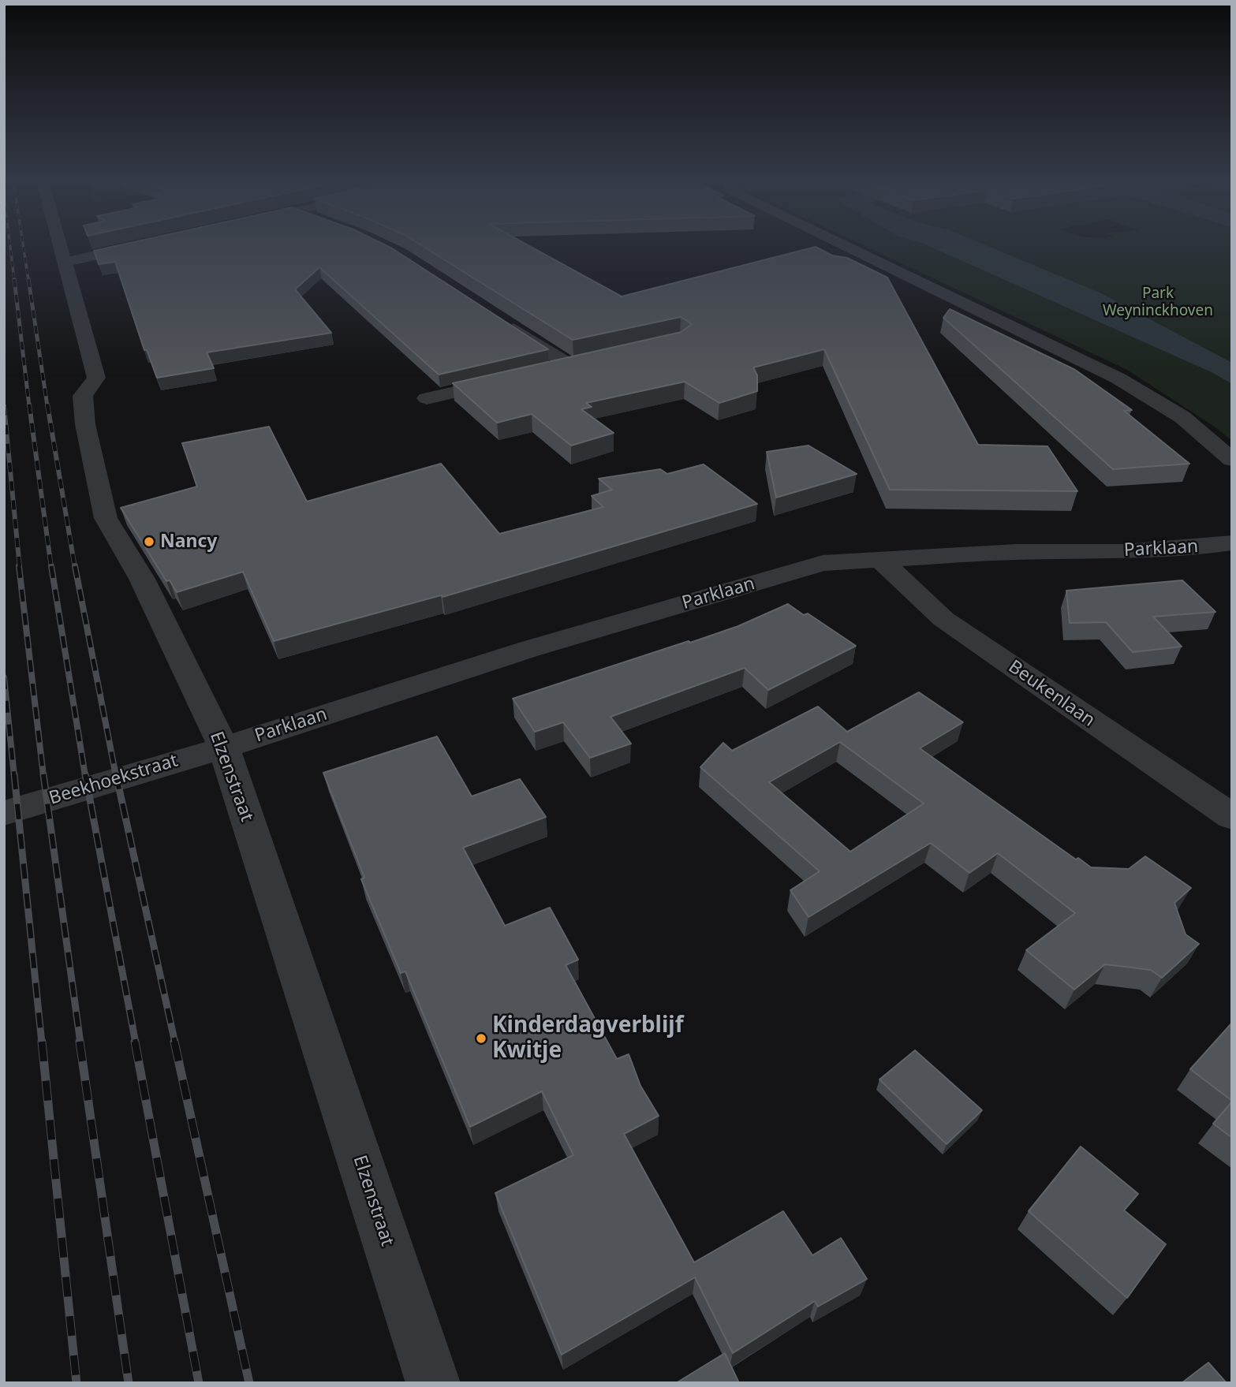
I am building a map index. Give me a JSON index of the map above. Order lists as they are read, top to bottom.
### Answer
{
  "streets": {
    "street": [
      "Parklaan",
      "Beukenlaan",
      "Elzenstraat",
      "Beekhoekstraat"
    ]
  },
  "crossings": [
    ["Parklaan", "Beukenlaan"],
    ["Parklaan", "Elzenstraat"],
    ["Parklaan", "Beekhoekstraat"],
    ["Elzenstraat", "Beekhoekstraat"]
  ],
  "parks": ["Park Weyninckhoven"],
  "places": ["Nancy", "Kinderdagverblijf Kwitje"]
}
